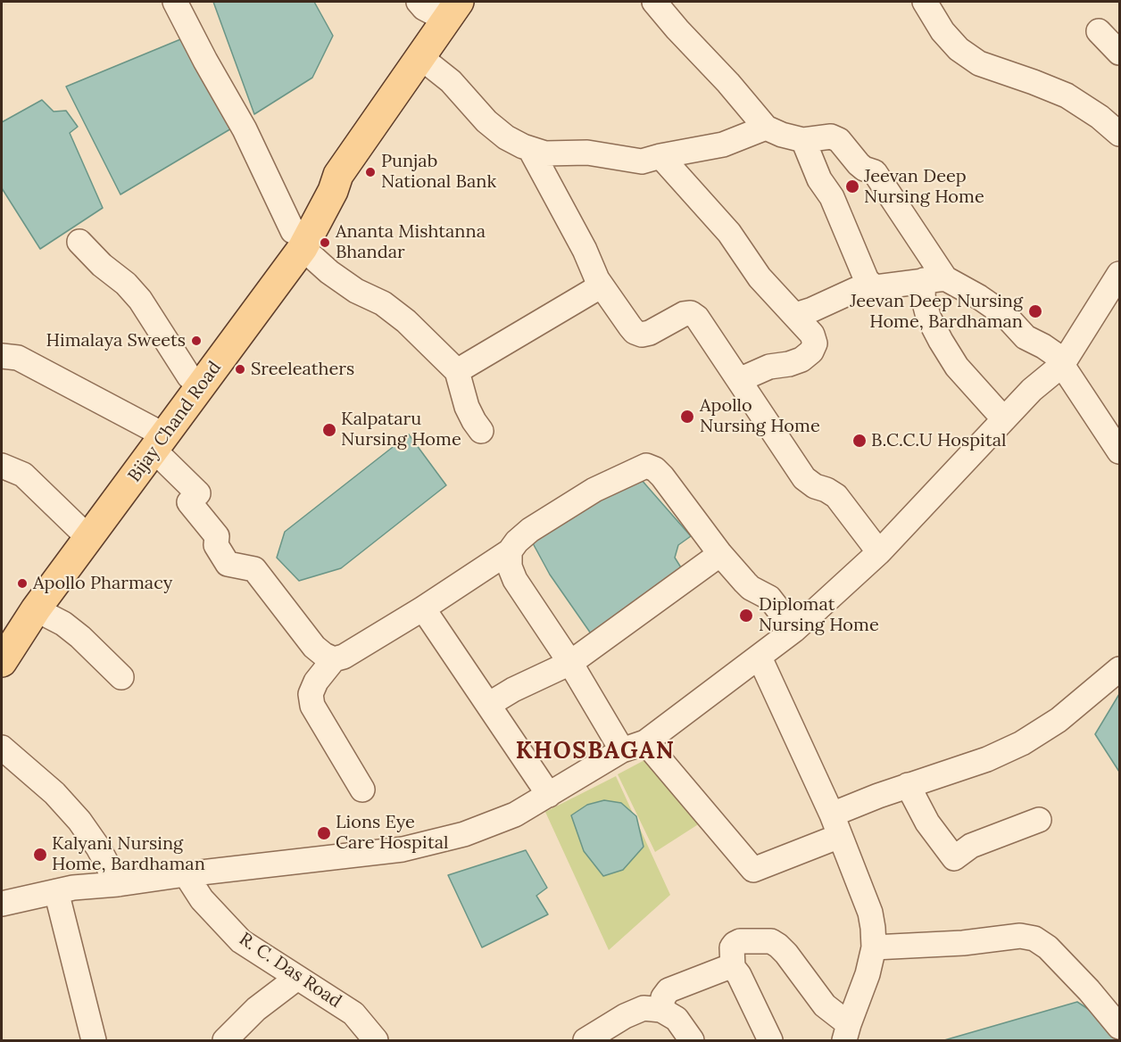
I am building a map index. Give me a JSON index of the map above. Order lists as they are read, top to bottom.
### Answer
{
  "streets": {
    "main road": ["Bijay Chand Road"],
    "street": ["R. C. Das Road"]
  },
  "districts": ["KHOSBAGAN"],
  "places": [
    "Punjab National Bank",
    "Jeevan Deep Nursing Home",
    "Ananta Mishtanna Bhandar",
    "Jeevan Deep Nursing Home, Bardhaman",
    "Himalaya Sweets",
    "Sreeleathers",
    "Apollo Nursing Home",
    "Kalpataru Nursing Home",
    "B.C.C.U Hospital",
    "Apollo Pharmacy",
    "Diplomat Nursing Home",
    "Lions Eye Care Hospital",
    "Kalyani Nursing Home, Bardhaman"
  ]
}
